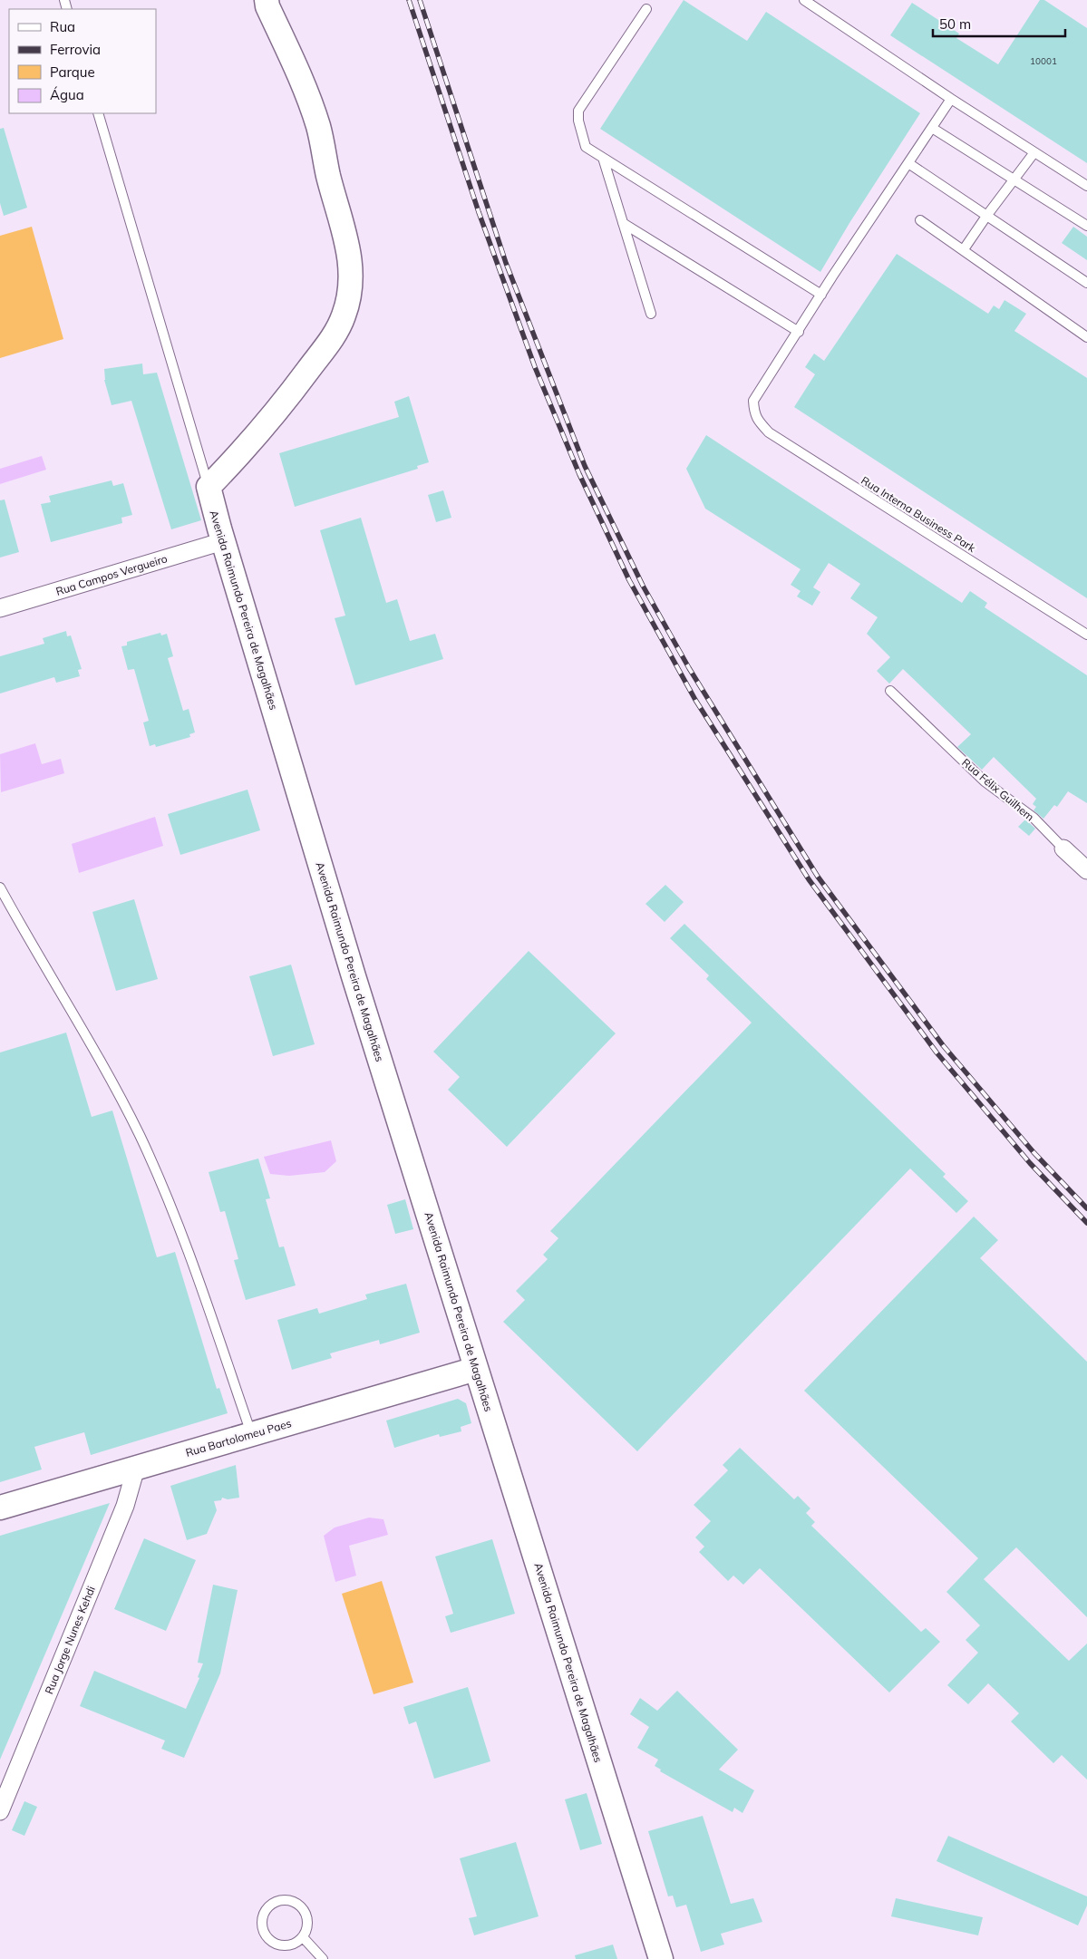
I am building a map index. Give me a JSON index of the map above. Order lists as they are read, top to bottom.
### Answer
{
  "streets": {
    "street": [
      "Rua Campos Vergueiro",
      "Avenida Raimundo Pereira de Magalhães",
      "Rua Félix Guilhem",
      "Rua Bartolomeu Paes",
      "Rua Jorge Nunes Kehdi"
    ],
    "lane": ["Rua Interna Business Park"]
  },
  "crossings": [
    ["Rua Campos Vergueiro", "Avenida Raimundo Pereira de Magalhães"],
    ["Avenida Raimundo Pereira de Magalhães", "Rua Bartolomeu Paes"],
    ["Rua Bartolomeu Paes", "Rua Jorge Nunes Kehdi"]
  ],
  "house_numbers": ["10001"],
  "legend": [
    "Rua",
    "Ferrovia",
    "Parque",
    "Água"
  ],
  "scale_bar": "50 m"
}
